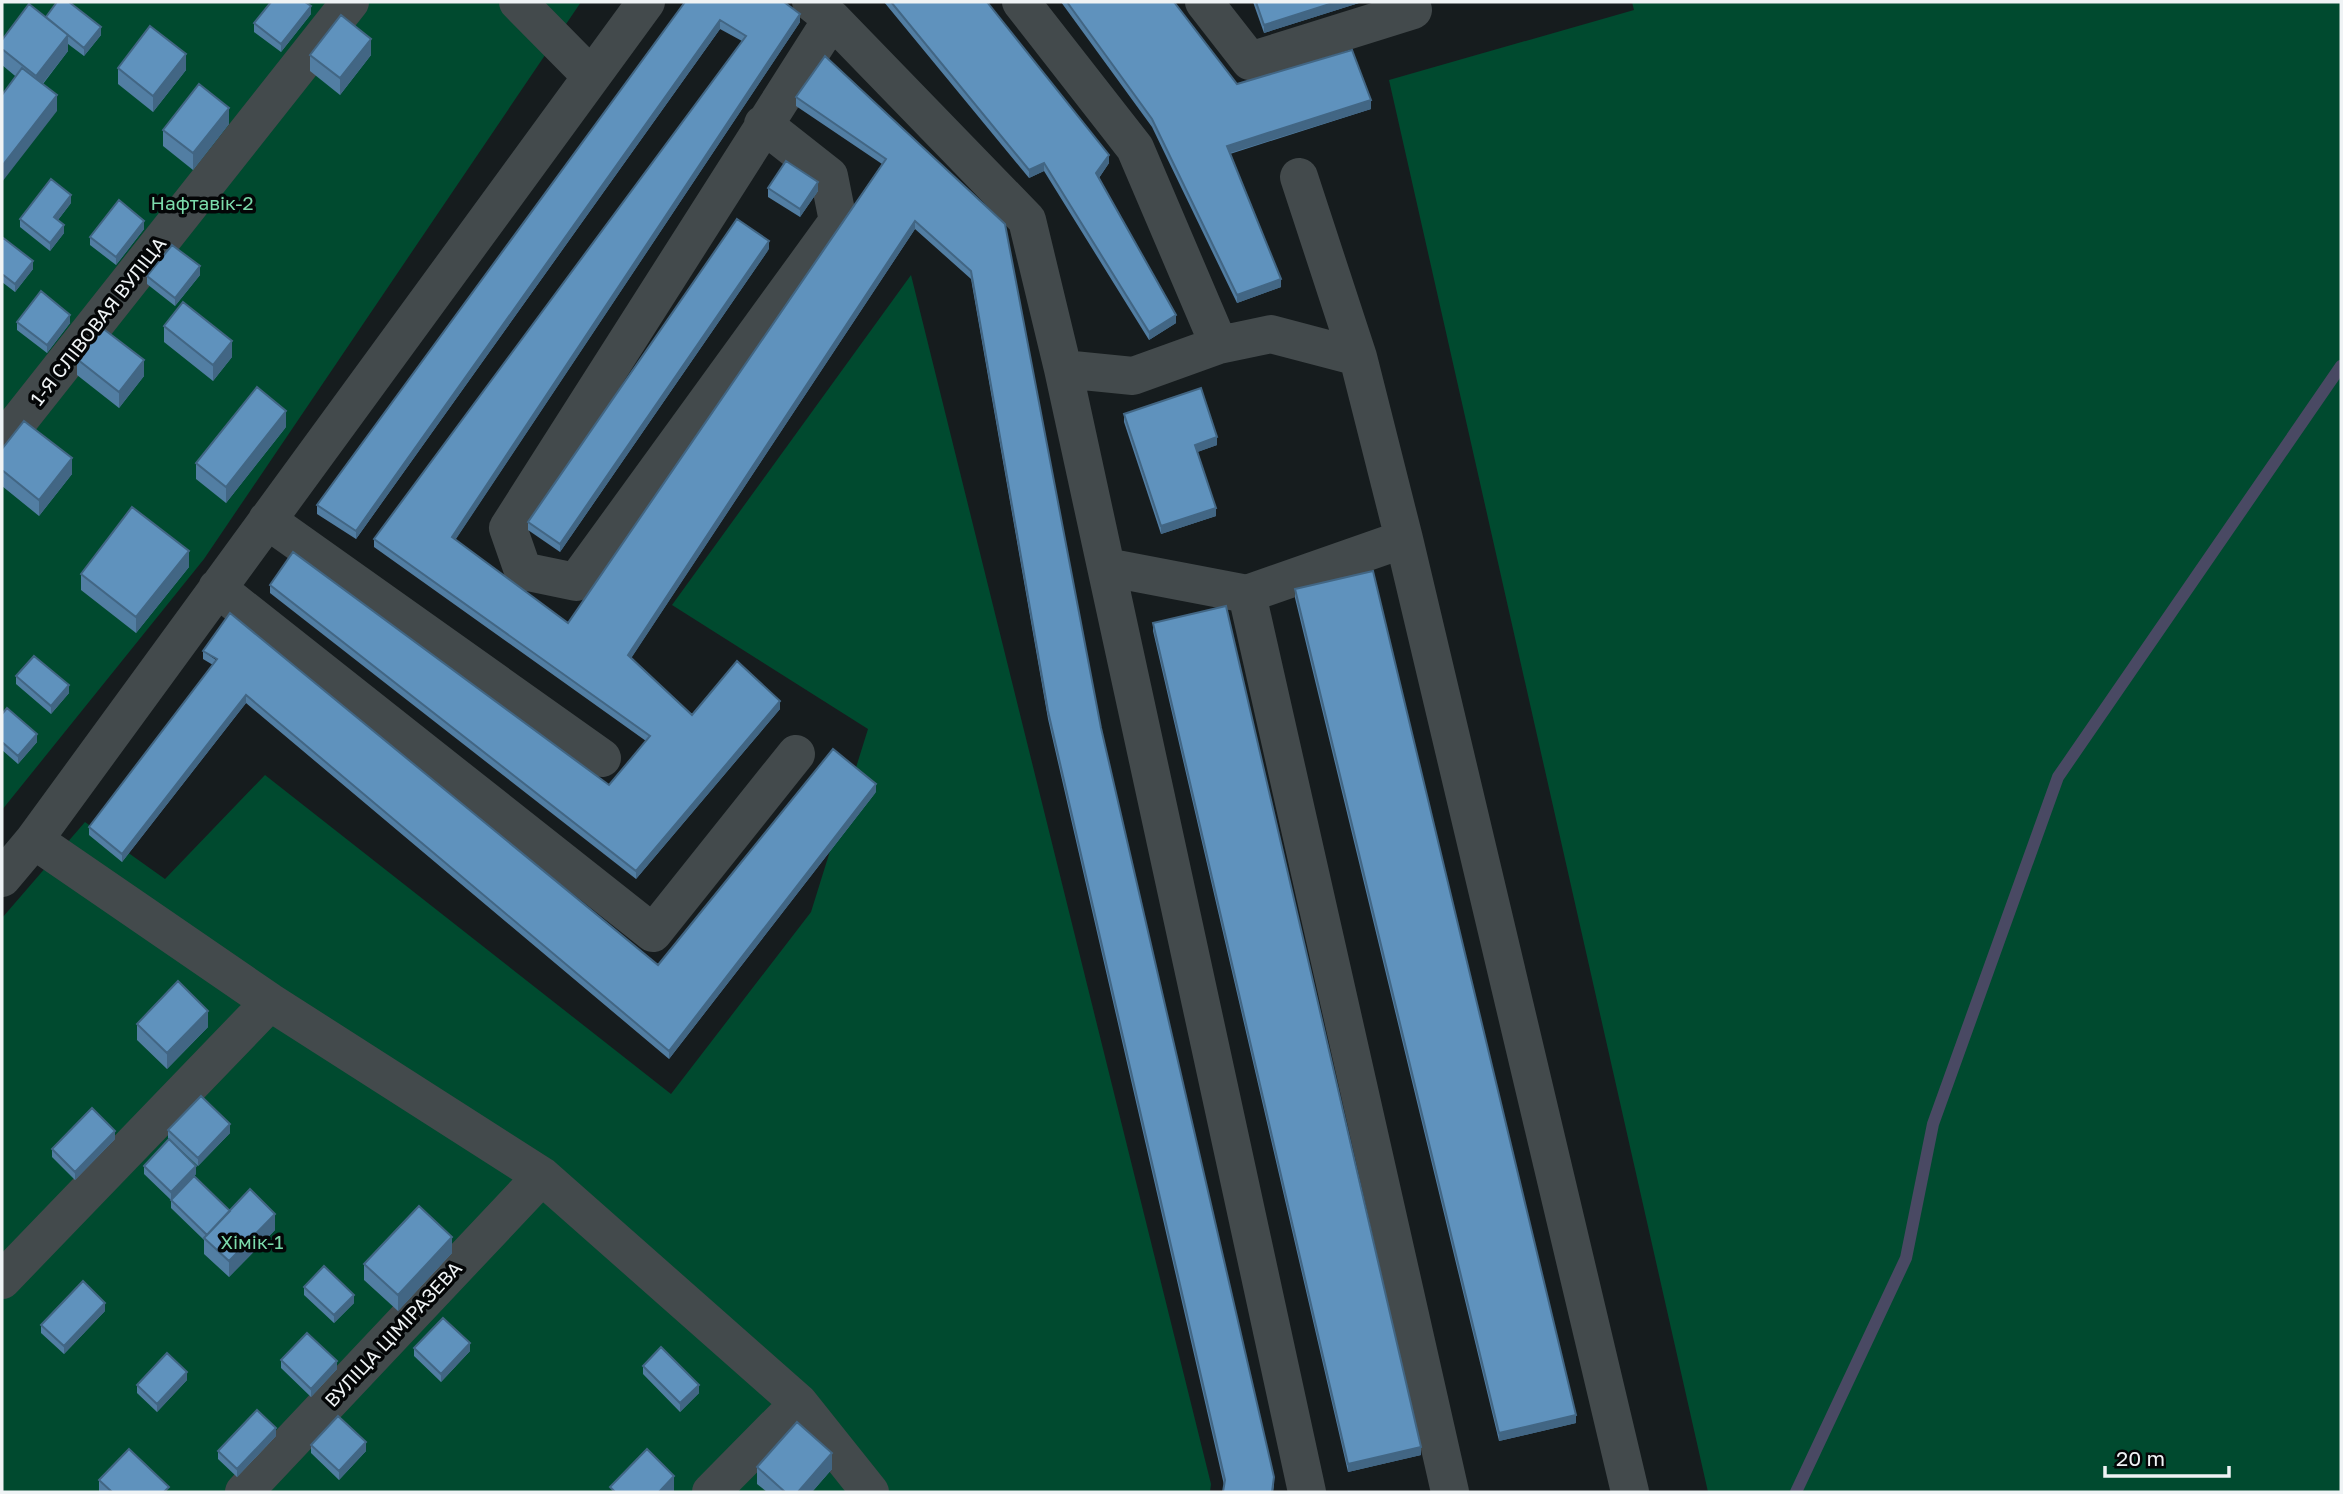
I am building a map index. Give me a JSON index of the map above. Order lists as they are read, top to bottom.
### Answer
{
  "streets": {
    "street": ["1-Я СЛІВОВАЯ ВУЛІЦА", "ВУЛІЦА ЦІМІРАЗЕВА"]
  },
  "parks": ["Нафтавік-2", "Хімік-1"],
  "scale_bar": "20 m"
}
